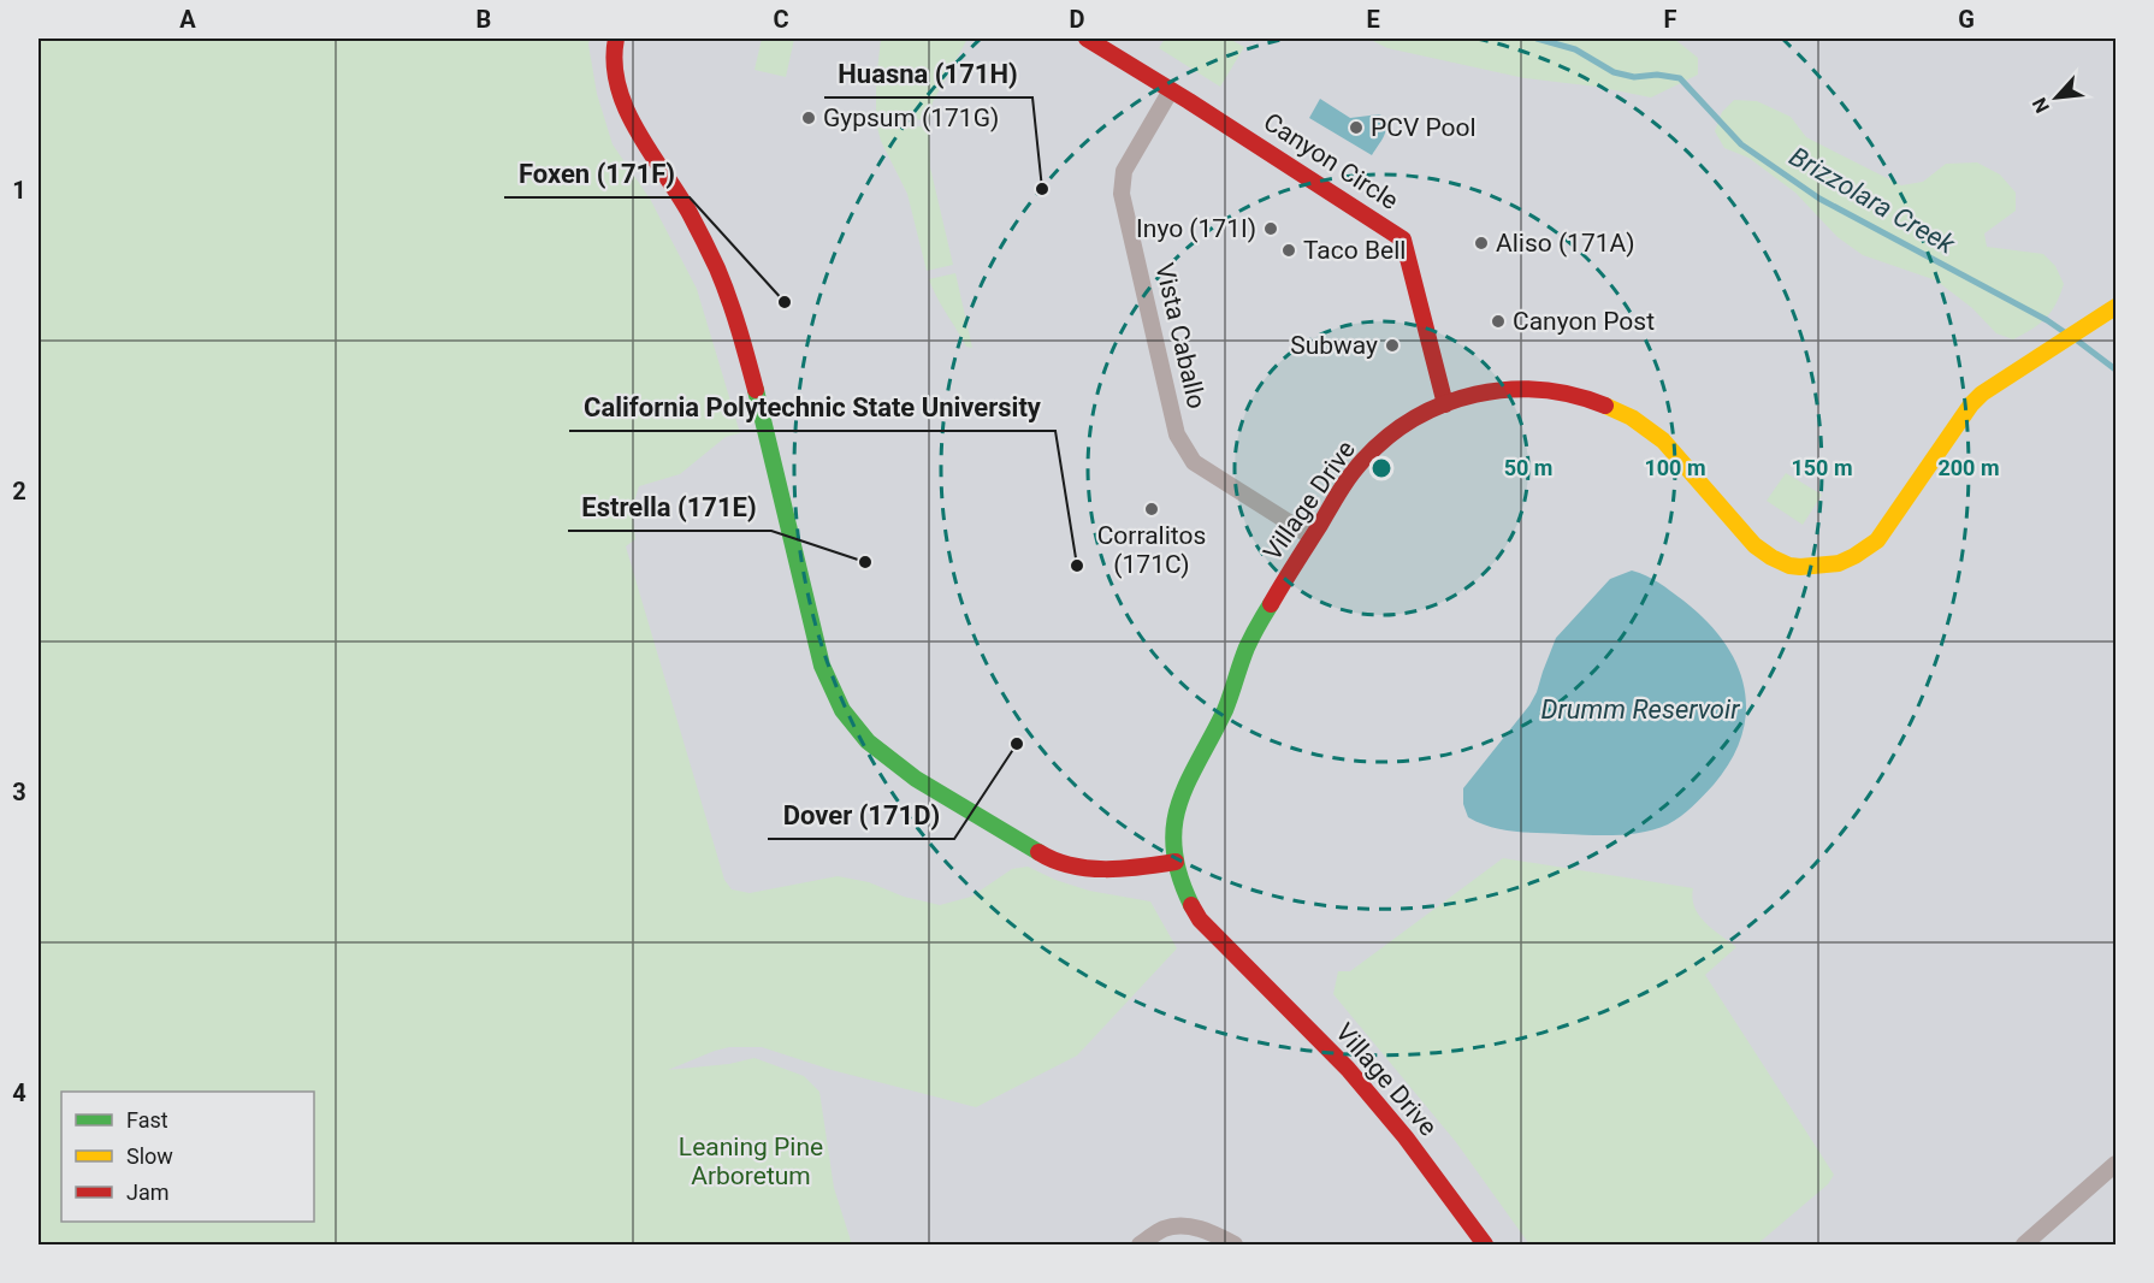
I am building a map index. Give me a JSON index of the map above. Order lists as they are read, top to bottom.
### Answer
{
  "streets": {
    "street": ["Canyon Circle", "Vista Caballo", "Village Drive"]
  },
  "crossings": [
    ["Canyon Circle", "Vista Caballo"],
    ["Canyon Circle", "Village Drive"],
    ["Vista Caballo", "Village Drive"]
  ],
  "water": ["Brizzolara Creek", "Drumm Reservoir"],
  "parks": ["Leaning Pine Arboretum"],
  "places": [
    "Gypsum (171G)",
    "PCV Pool",
    "Huasna (171H)",
    "Inyo (171I)",
    "Aliso (171A)",
    "Taco Bell",
    "Foxen (171F)",
    "Canyon Post",
    "Subway",
    "Corralitos (171C)",
    "Estrella (171E)",
    "California Polytechnic State University",
    "Dover (171D)"
  ],
  "legend": ["Fast", "Slow", "Jam"],
  "north": "bottom left",
  "grid": {
    "columns": [
      "A",
      "B",
      "C",
      "D",
      "E",
      "F",
      "G"
    ],
    "rows": [
      "1",
      "2",
      "3",
      "4"
    ]
  },
  "rings": [
    "50 m",
    "100 m",
    "150 m",
    "200 m"
  ]
}
